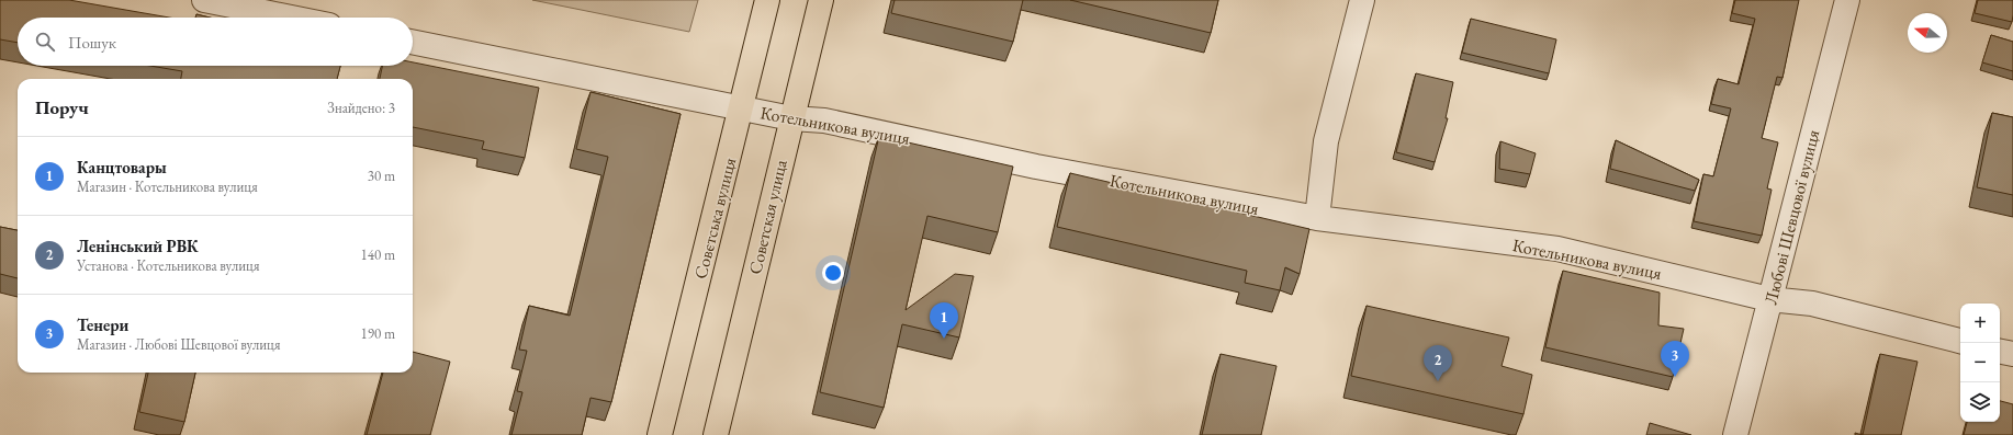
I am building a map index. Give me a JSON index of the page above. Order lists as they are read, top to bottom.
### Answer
{
  "streets": {
    "main road": ["Советская улица", "Совєтська вулиця"],
    "street": ["Котельникова вулиця", "Любові Шевцової вулиця"]
  },
  "crossings": [
    ["Котельникова вулиця", "Советская улица"],
    ["Котельникова вулиця", "Любові Шевцової вулиця"],
    ["Котельникова вулиця", "Совєтська вулиця"]
  ],
  "north": "left",
  "page": {
    "search": "Пошук",
    "heading": ["Поруч", "Знайдено: 3"],
    "list": [
      {
        "mark": "1",
        "name": "Канцтовары",
        "note": "Магазин · Котельникова вулиця",
        "value": "30 m"
      },
      {
        "mark": "2",
        "name": "Ленінський РВК",
        "note": "Установа · Котельникова вулиця",
        "value": "140 m"
      },
      {
        "mark": "3",
        "name": "Тенери",
        "note": "Магазин · Любові Шевцової вулиця",
        "value": "190 m"
      }
    ],
    "pins": ["1", "3", "2"],
    "map_buttons": ["+", "−"]
  }
}
